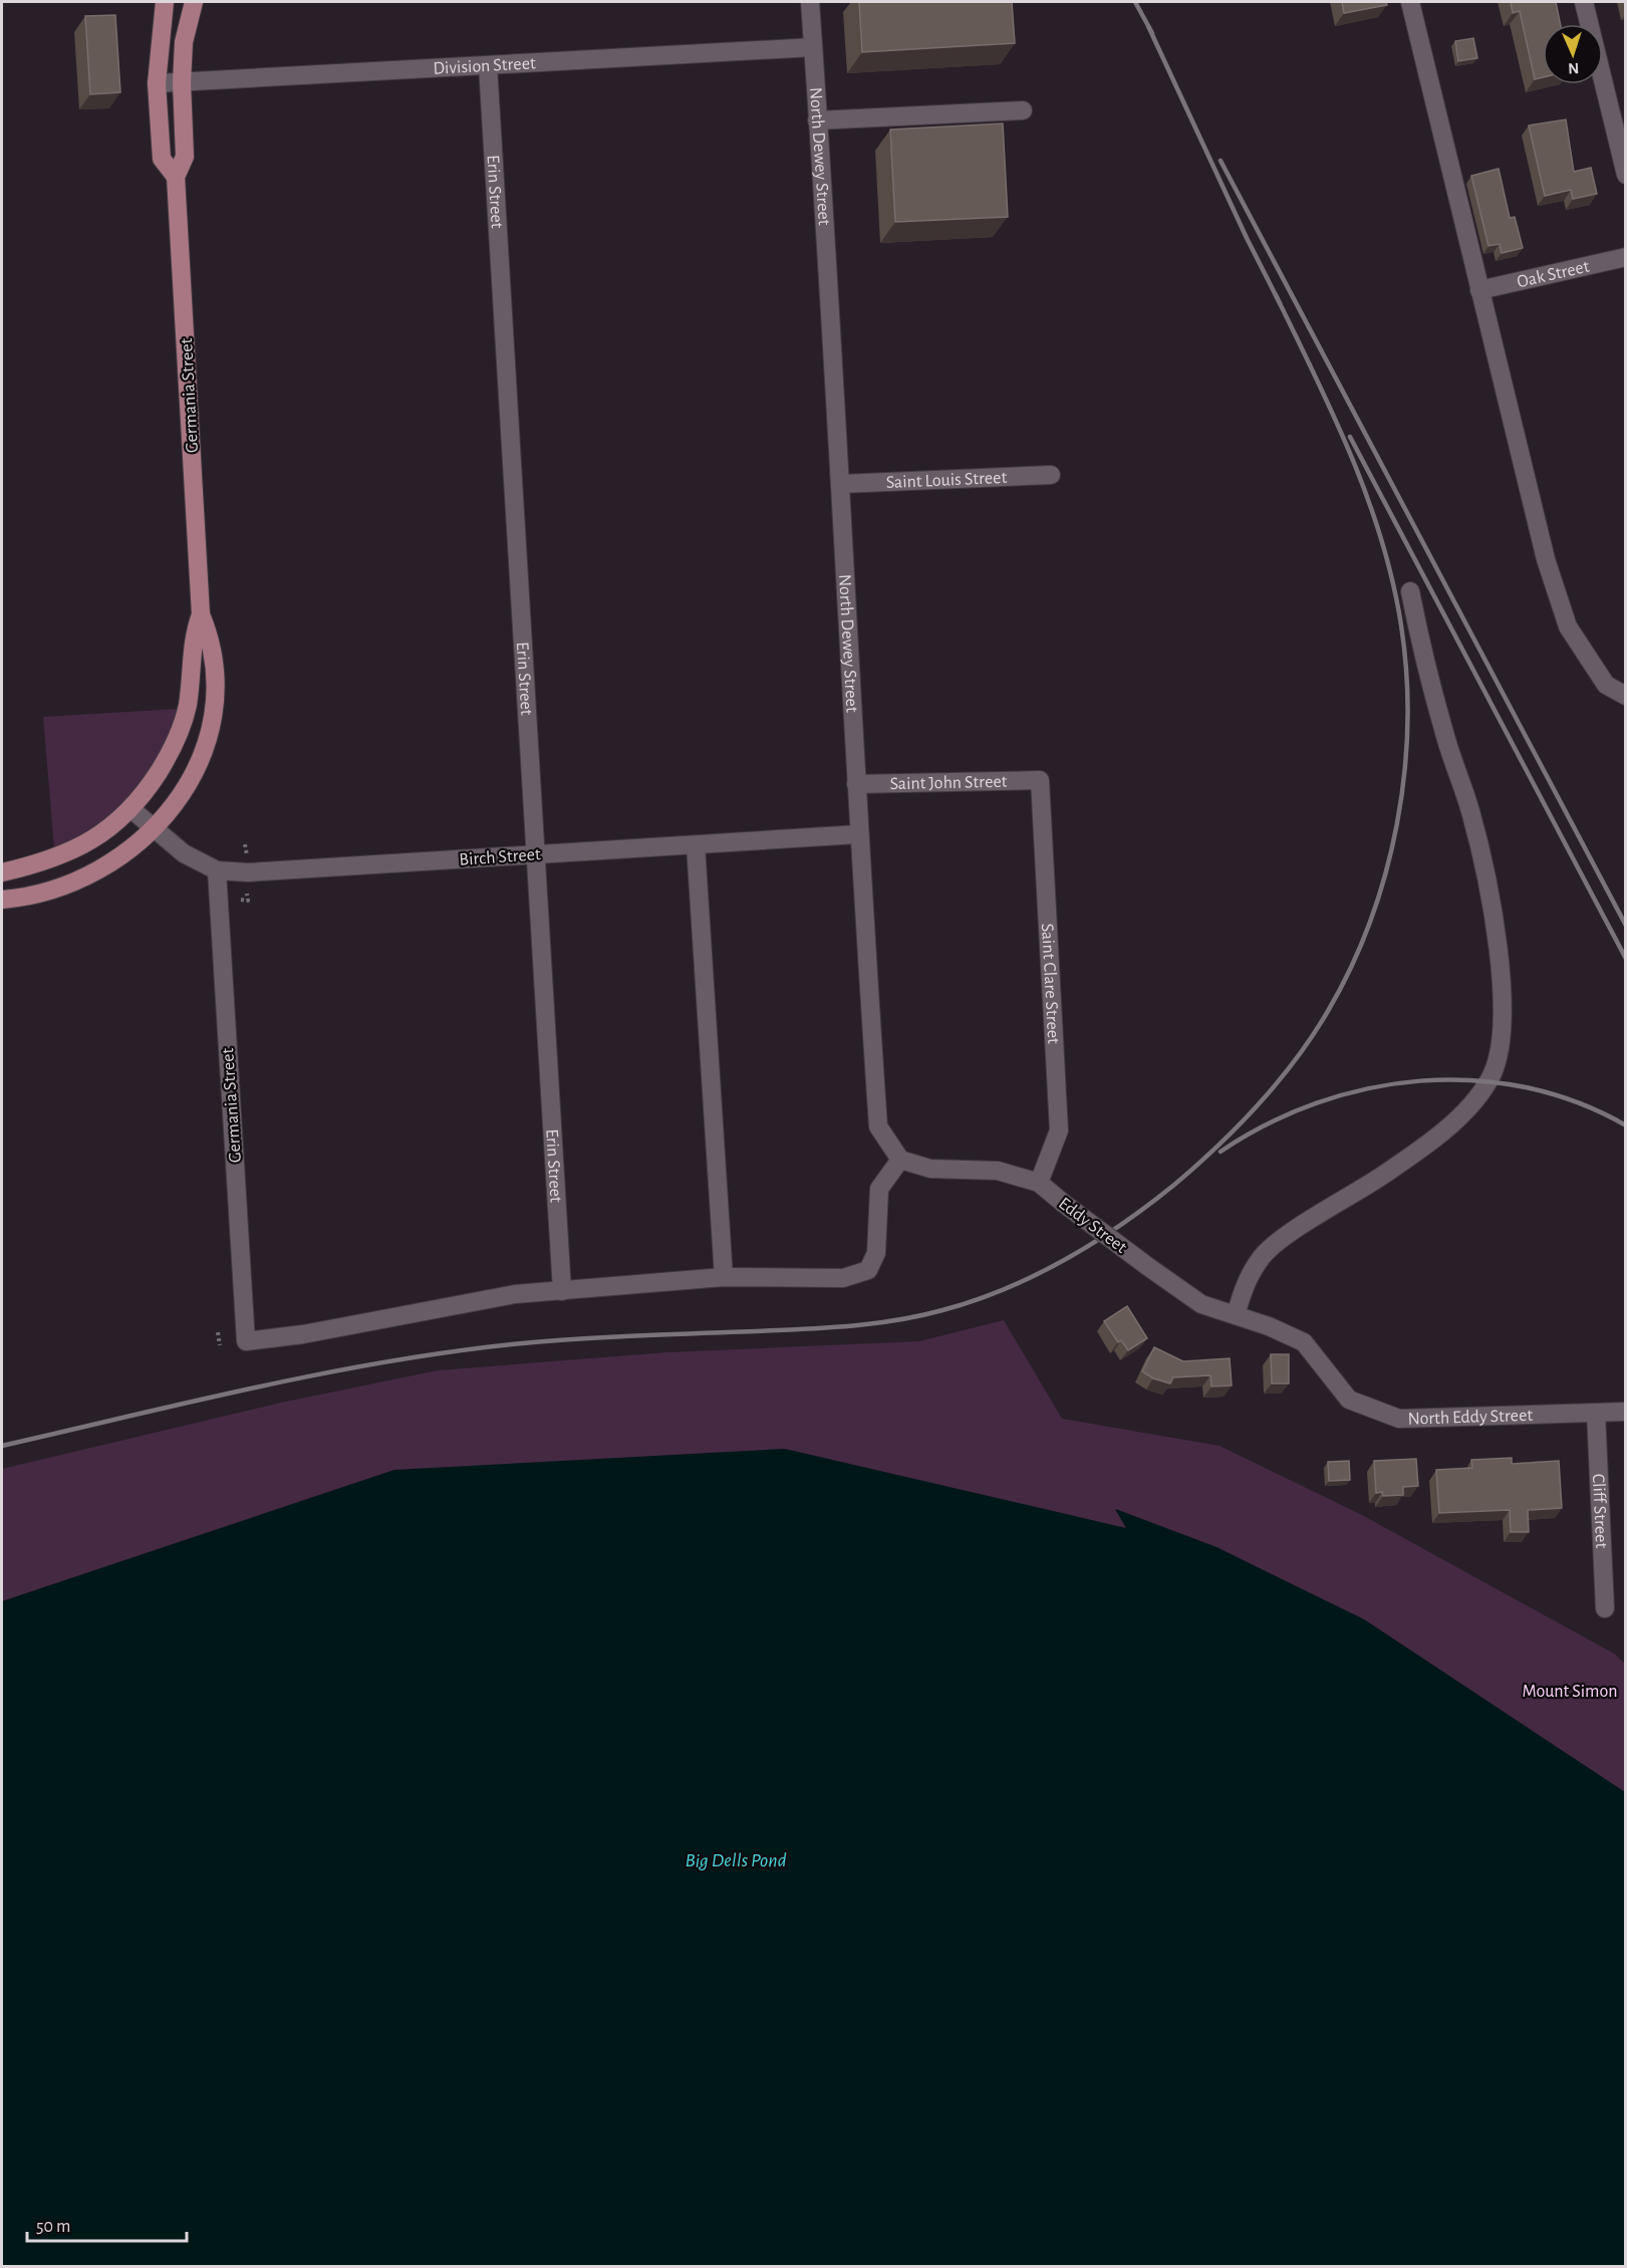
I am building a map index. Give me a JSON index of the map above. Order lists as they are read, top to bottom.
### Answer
{
  "streets": {
    "main road": ["Germania Street"],
    "street": [
      "Division Street",
      "North Dewey Street",
      "Erin Street",
      "Oak Street",
      "Saint Louis Street",
      "Saint John Street",
      "Birch Street",
      "Saint Clare Street",
      "Eddy Street",
      "North Eddy Street",
      "Cliff Street"
    ]
  },
  "crossings": [
    ["Division Street", "North Dewey Street"],
    ["Division Street", "Erin Street"],
    ["Division Street", "Germania Street"],
    ["North Dewey Street", "Saint Louis Street"],
    ["North Dewey Street", "Saint John Street"],
    ["North Dewey Street", "Birch Street"],
    ["Erin Street", "Germania Street"],
    ["Erin Street", "Birch Street"],
    ["Germania Street", "Birch Street"],
    ["Saint John Street", "Saint Clare Street"],
    ["Saint Clare Street", "Eddy Street"],
    ["Eddy Street", "North Eddy Street"],
    ["North Eddy Street", "Cliff Street"]
  ],
  "water": ["Big Dells Pond"],
  "parks": ["Mount Simon"],
  "scale_bar": "50 m",
  "north": "bottom"
}
